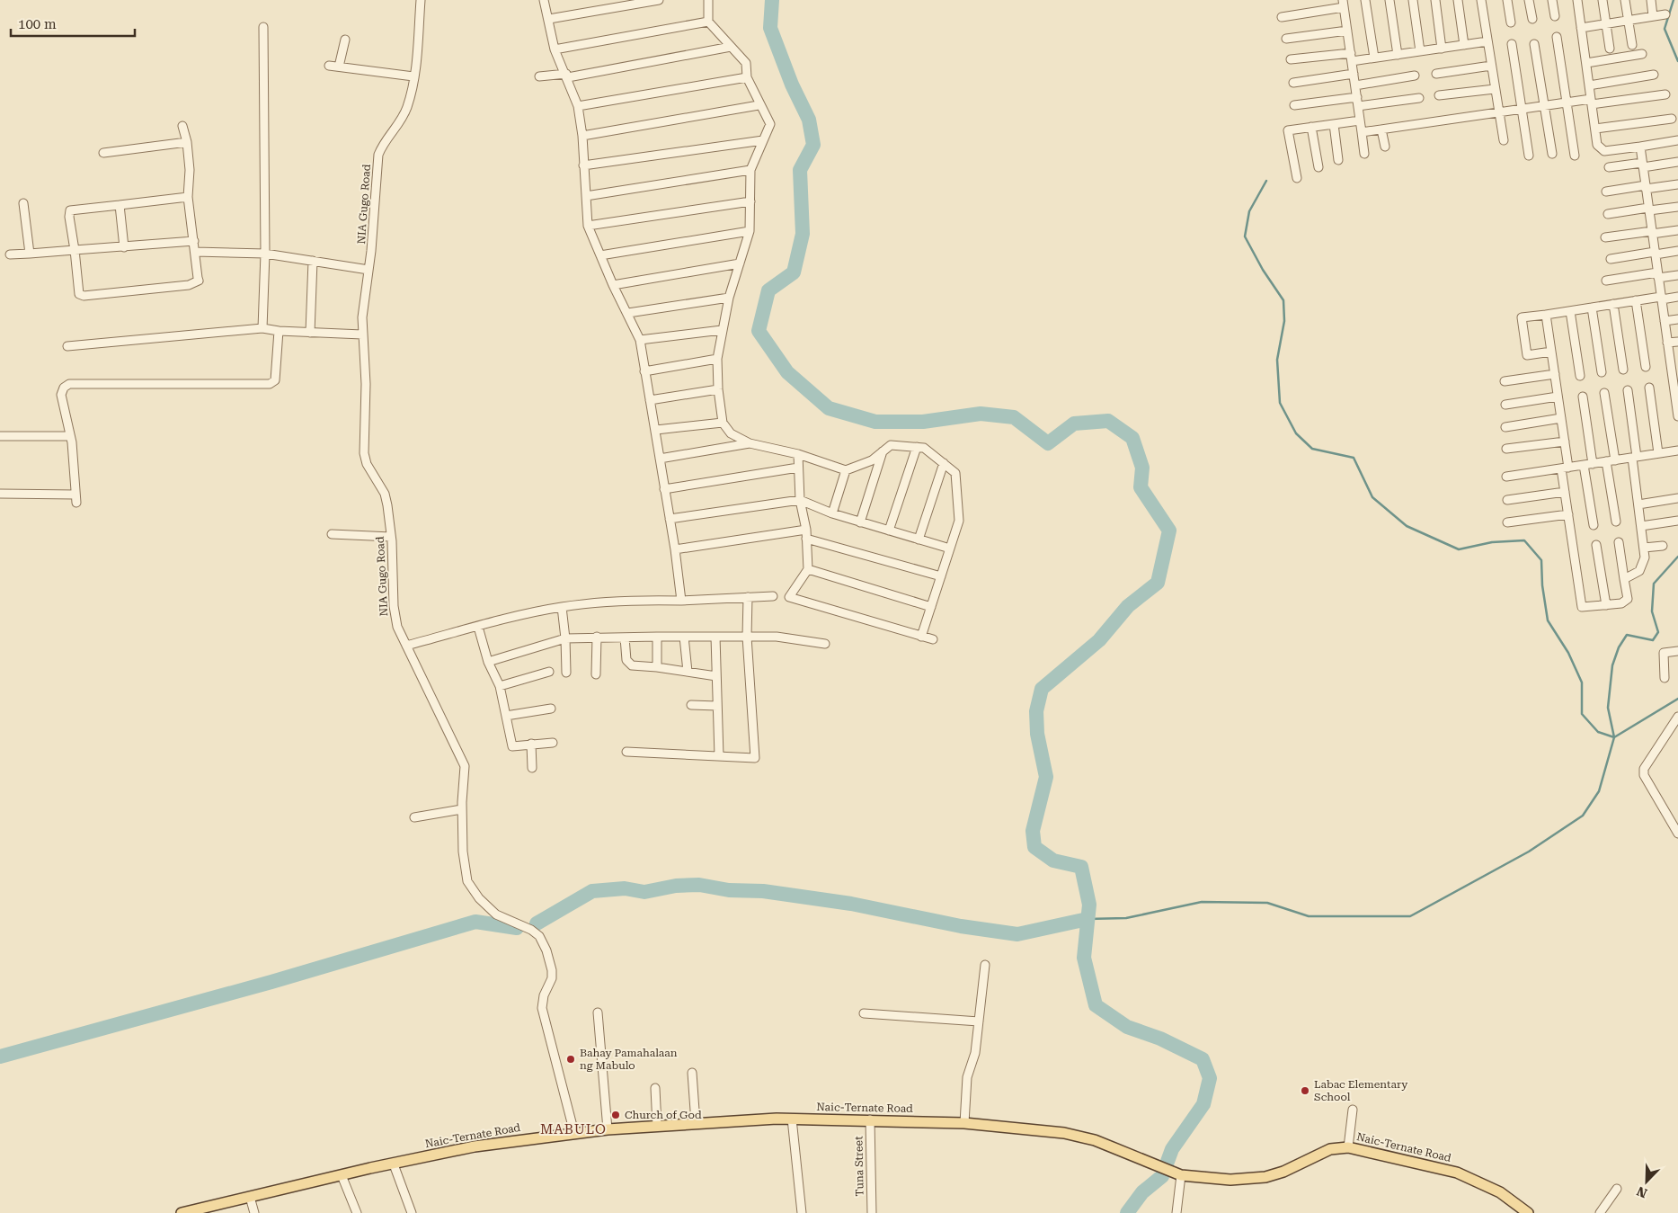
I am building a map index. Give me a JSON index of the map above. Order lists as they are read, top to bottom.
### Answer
{
  "streets": {
    "main road": ["Naic-Ternate Road"],
    "street": ["NIA Gugo Road", "Tuna Street"]
  },
  "crossings": [
    ["NIA Gugo Road", "Naic-Ternate Road"],
    ["Naic-Ternate Road", "Tuna Street"]
  ],
  "districts": ["MABULO"],
  "places": ["Bahay Pamahalaan ng Mabulo", "Labac Elementary School", "Church of God"],
  "scale_bar": "100 m",
  "north": "bottom left"
}
